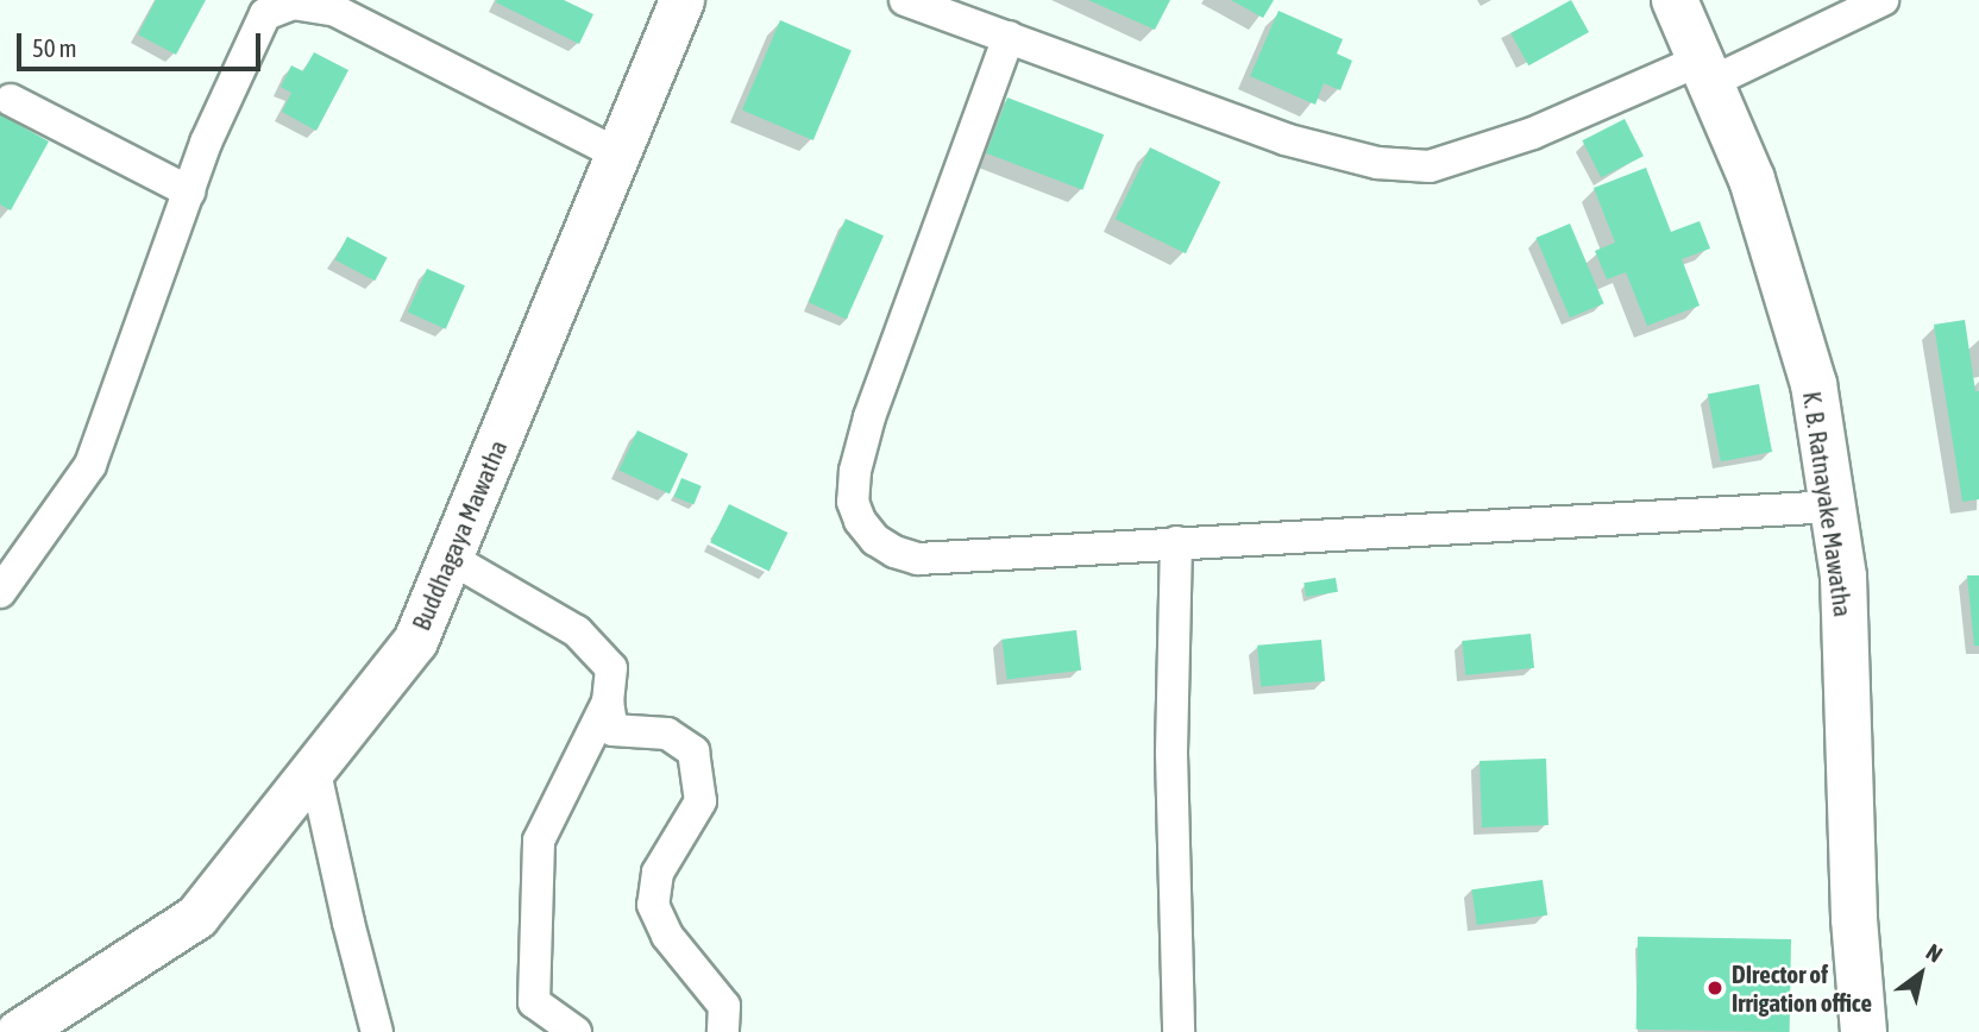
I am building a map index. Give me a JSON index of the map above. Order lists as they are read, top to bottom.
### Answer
{
  "streets": {
    "highway": ["K. B. Ratnayake Mawatha"],
    "main road": ["Buddhagaya Mawatha"]
  },
  "places": ["DIrector of Irrigation office"],
  "scale_bar": "50 m",
  "north": "top right"
}
